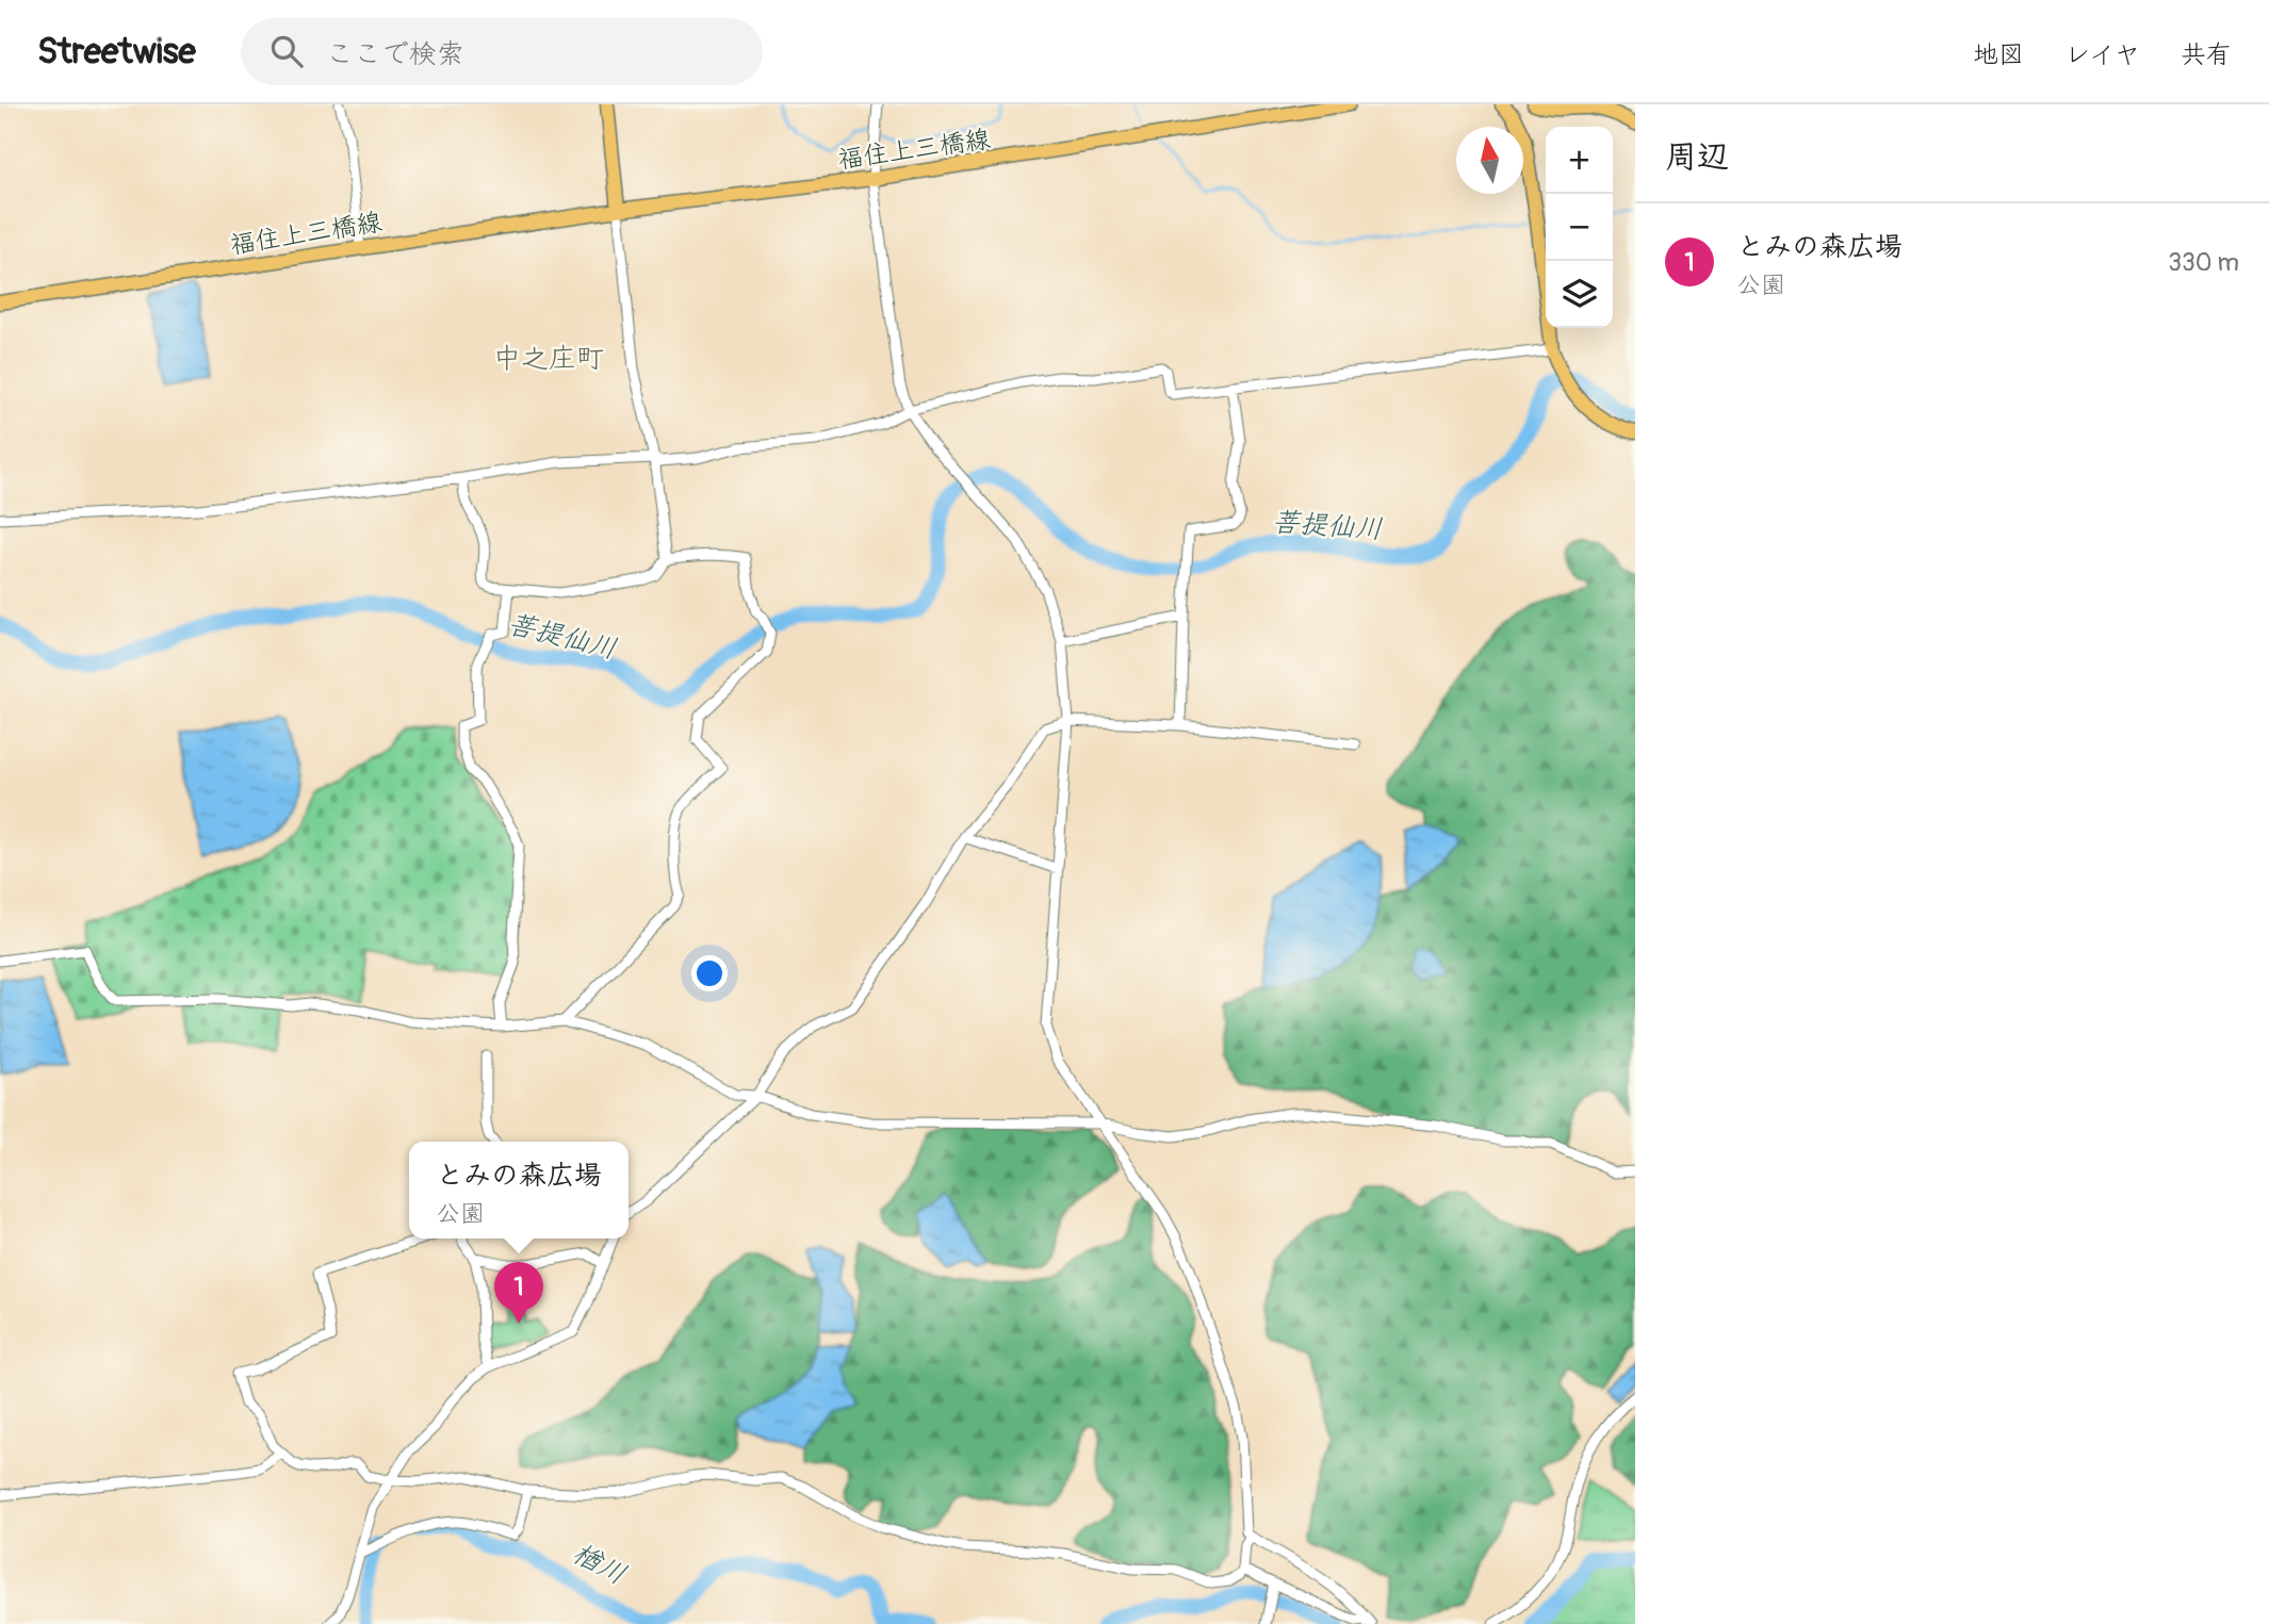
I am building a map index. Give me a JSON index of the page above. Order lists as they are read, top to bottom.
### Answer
{
  "streets": {
    "main road": ["福住上三橋線"]
  },
  "districts": ["中之庄町"],
  "water": ["菩提仙川", "楢川"],
  "north": "top",
  "page": {
    "header": "Streetwise",
    "search": "ここで検索",
    "nav": ["地図", "レイヤ", "共有"],
    "heading": "周辺",
    "map_buttons": ["+", "−"],
    "list": [
      {
        "mark": "1",
        "name": "とみの森広場",
        "note": "公園",
        "value": "330 m"
      }
    ],
    "popup": ["とみの森広場", "公園"],
    "pins": "1"
  }
}
